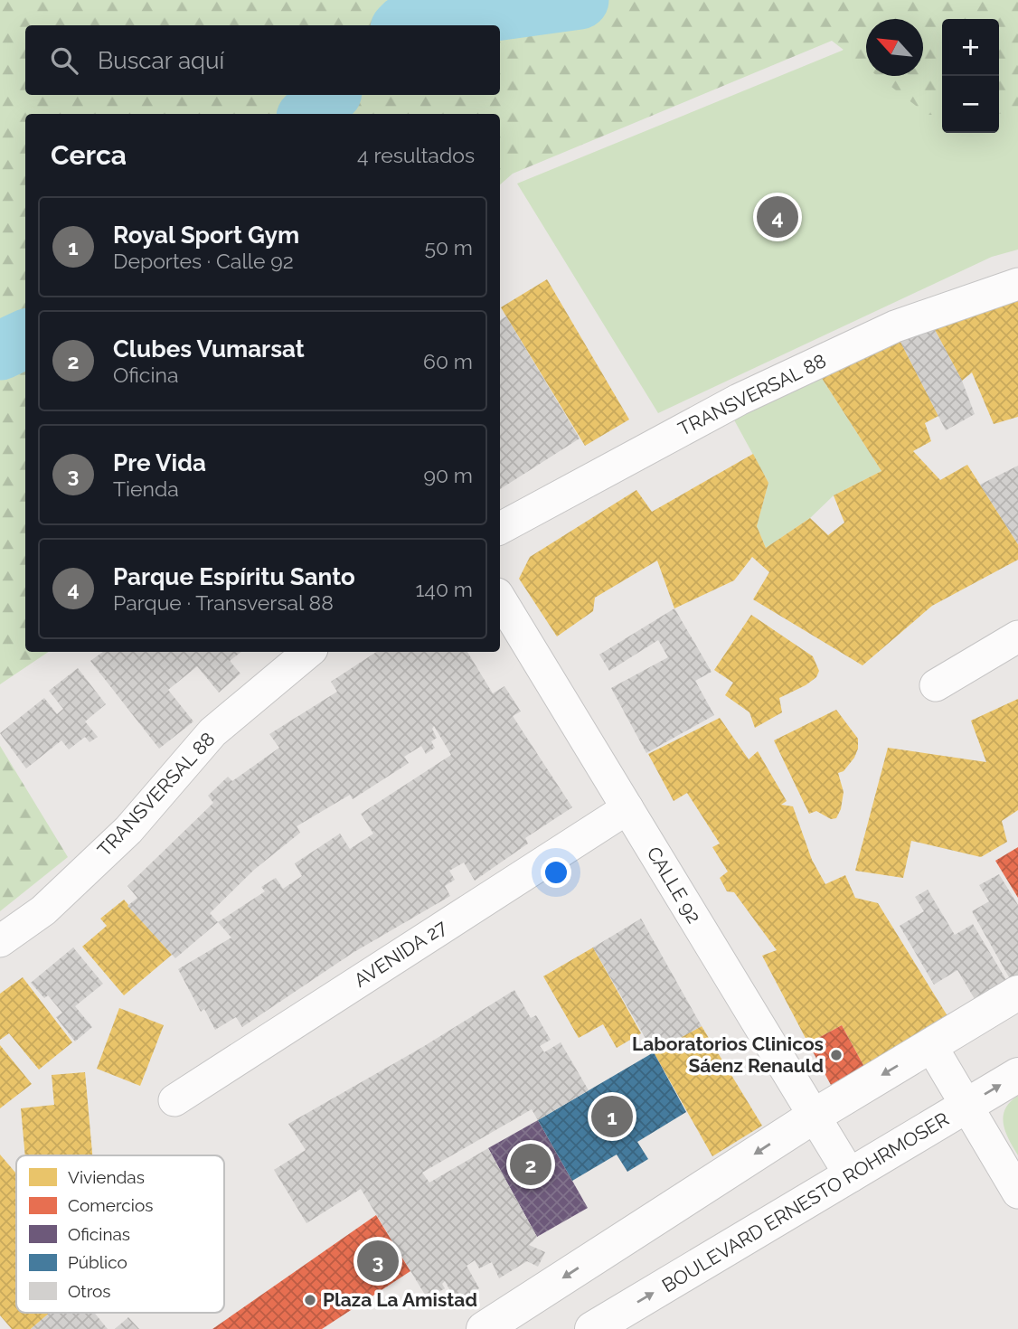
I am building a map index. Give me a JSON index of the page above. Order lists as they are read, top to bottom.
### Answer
{
  "streets": {
    "main road": ["BOULEVARD ERNESTO ROHRMOSER"],
    "street": ["TRANSVERSAL 88", "CALLE 92", "AVENIDA 27"]
  },
  "crossings": [
    ["CALLE 92", "AVENIDA 27"],
    ["CALLE 92", "BOULEVARD ERNESTO ROHRMOSER"]
  ],
  "places": ["Laboratorios Clinicos Sáenz Renauld", "Plaza La Amistad"],
  "legend": [
    "Viviendas",
    "Comercios",
    "Oficinas",
    "Público",
    "Otros"
  ],
  "north": "top left",
  "page": {
    "map_buttons": ["+", "−"],
    "search": "Buscar aquí",
    "heading": ["Cerca", "4 resultados"],
    "pins": [
      "4",
      "1",
      "2",
      "3"
    ],
    "list": [
      {
        "mark": "1",
        "name": "Royal Sport Gym",
        "note": "Deportes · Calle 92",
        "value": "50 m"
      },
      {
        "mark": "2",
        "name": "Clubes Vumarsat",
        "note": "Oficina",
        "value": "60 m"
      },
      {
        "mark": "3",
        "name": "Pre Vida",
        "note": "Tienda",
        "value": "90 m"
      },
      {
        "mark": "4",
        "name": "Parque Espíritu Santo",
        "note": "Parque · Transversal 88",
        "value": "140 m"
      }
    ]
  }
}
